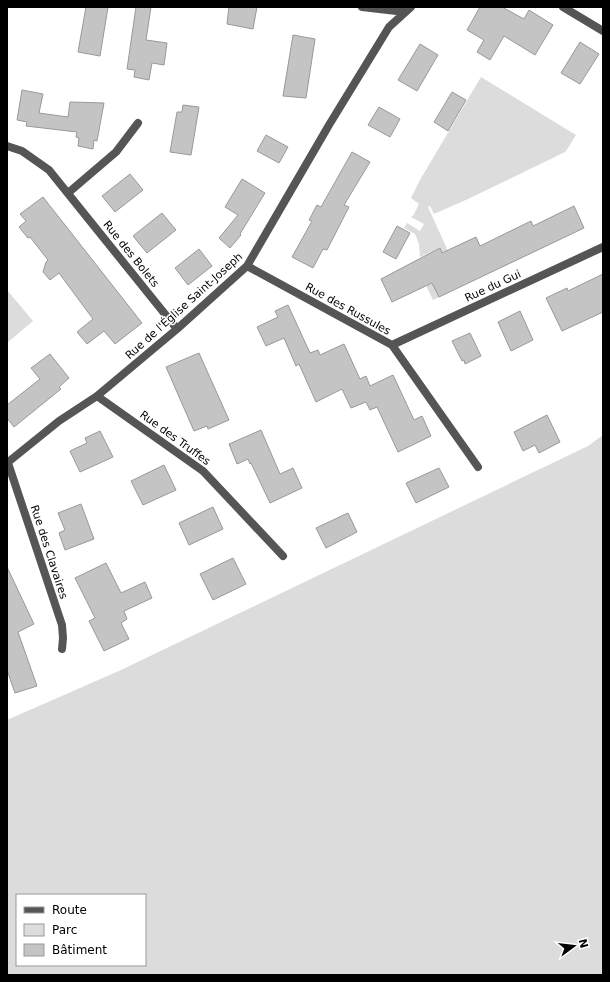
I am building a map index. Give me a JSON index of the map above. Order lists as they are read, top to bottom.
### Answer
{
  "streets": {
    "street": [
      "Rue des Bolets",
      "Rue du Gui",
      "Rue de l'Église Saint-Joseph",
      "Rue des Russules",
      "Rue des Truffes",
      "Rue des Clavaires"
    ]
  },
  "crossings": [
    ["Rue des Bolets", "Rue de l'Église Saint-Joseph"],
    ["Rue du Gui", "Rue des Russules"],
    ["Rue de l'Église Saint-Joseph", "Rue des Russules"],
    ["Rue de l'Église Saint-Joseph", "Rue des Truffes"],
    ["Rue de l'Église Saint-Joseph", "Rue des Clavaires"]
  ],
  "legend": ["Route", "Parc", "Bâtiment"],
  "north": "right"
}
